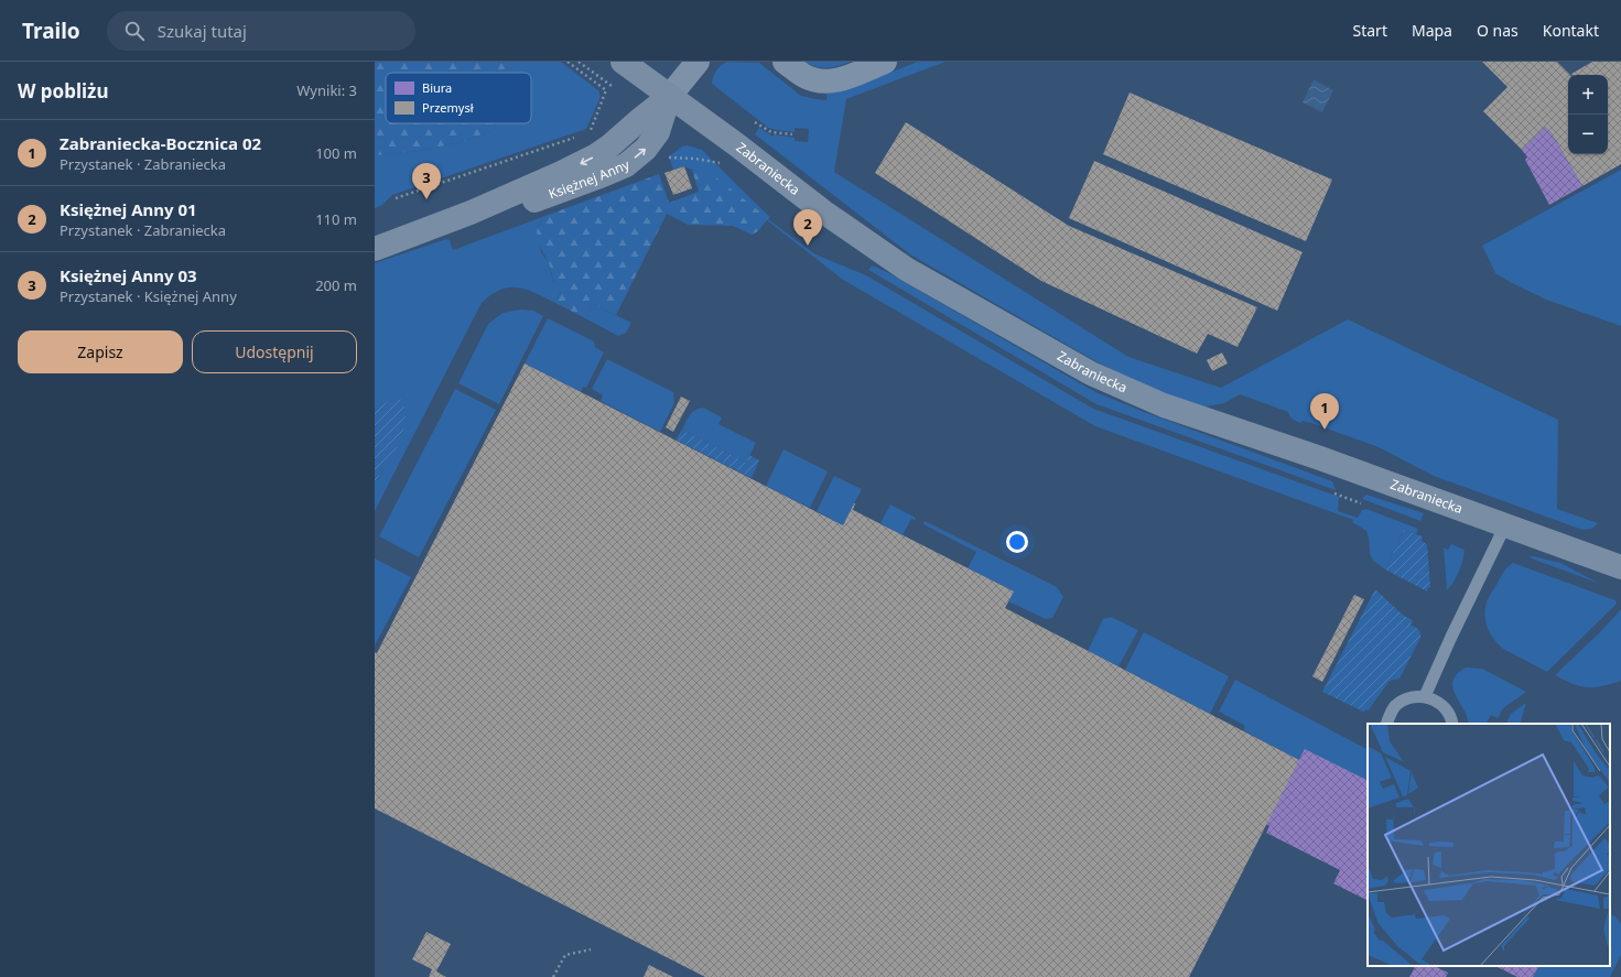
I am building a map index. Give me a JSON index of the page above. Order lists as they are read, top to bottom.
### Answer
{
  "streets": {
    "main road": ["Zabraniecka", "Księżnej Anny"]
  },
  "crossings": [
    ["Zabraniecka", "Księżnej Anny"]
  ],
  "legend": ["Biura", "Przemysł"],
  "page": {
    "header": "Trailo",
    "search": "Szukaj tutaj",
    "nav": [
      "Start",
      "Mapa",
      "O nas",
      "Kontakt"
    ],
    "heading": ["W pobliżu", "Wyniki: 3"],
    "map_buttons": ["+", "−"],
    "list": [
      {
        "mark": "1",
        "name": "Zabraniecka-Bocznica 02",
        "note": "Przystanek · Zabraniecka",
        "value": "100 m"
      },
      {
        "mark": "2",
        "name": "Księżnej Anny 01",
        "note": "Przystanek · Zabraniecka",
        "value": "110 m"
      },
      {
        "mark": "3",
        "name": "Księżnej Anny 03",
        "note": "Przystanek · Księżnej Anny",
        "value": "200 m"
      }
    ],
    "pins": ["3", "2", "1"],
    "buttons": ["Zapisz", "Udostępnij"]
  }
}
